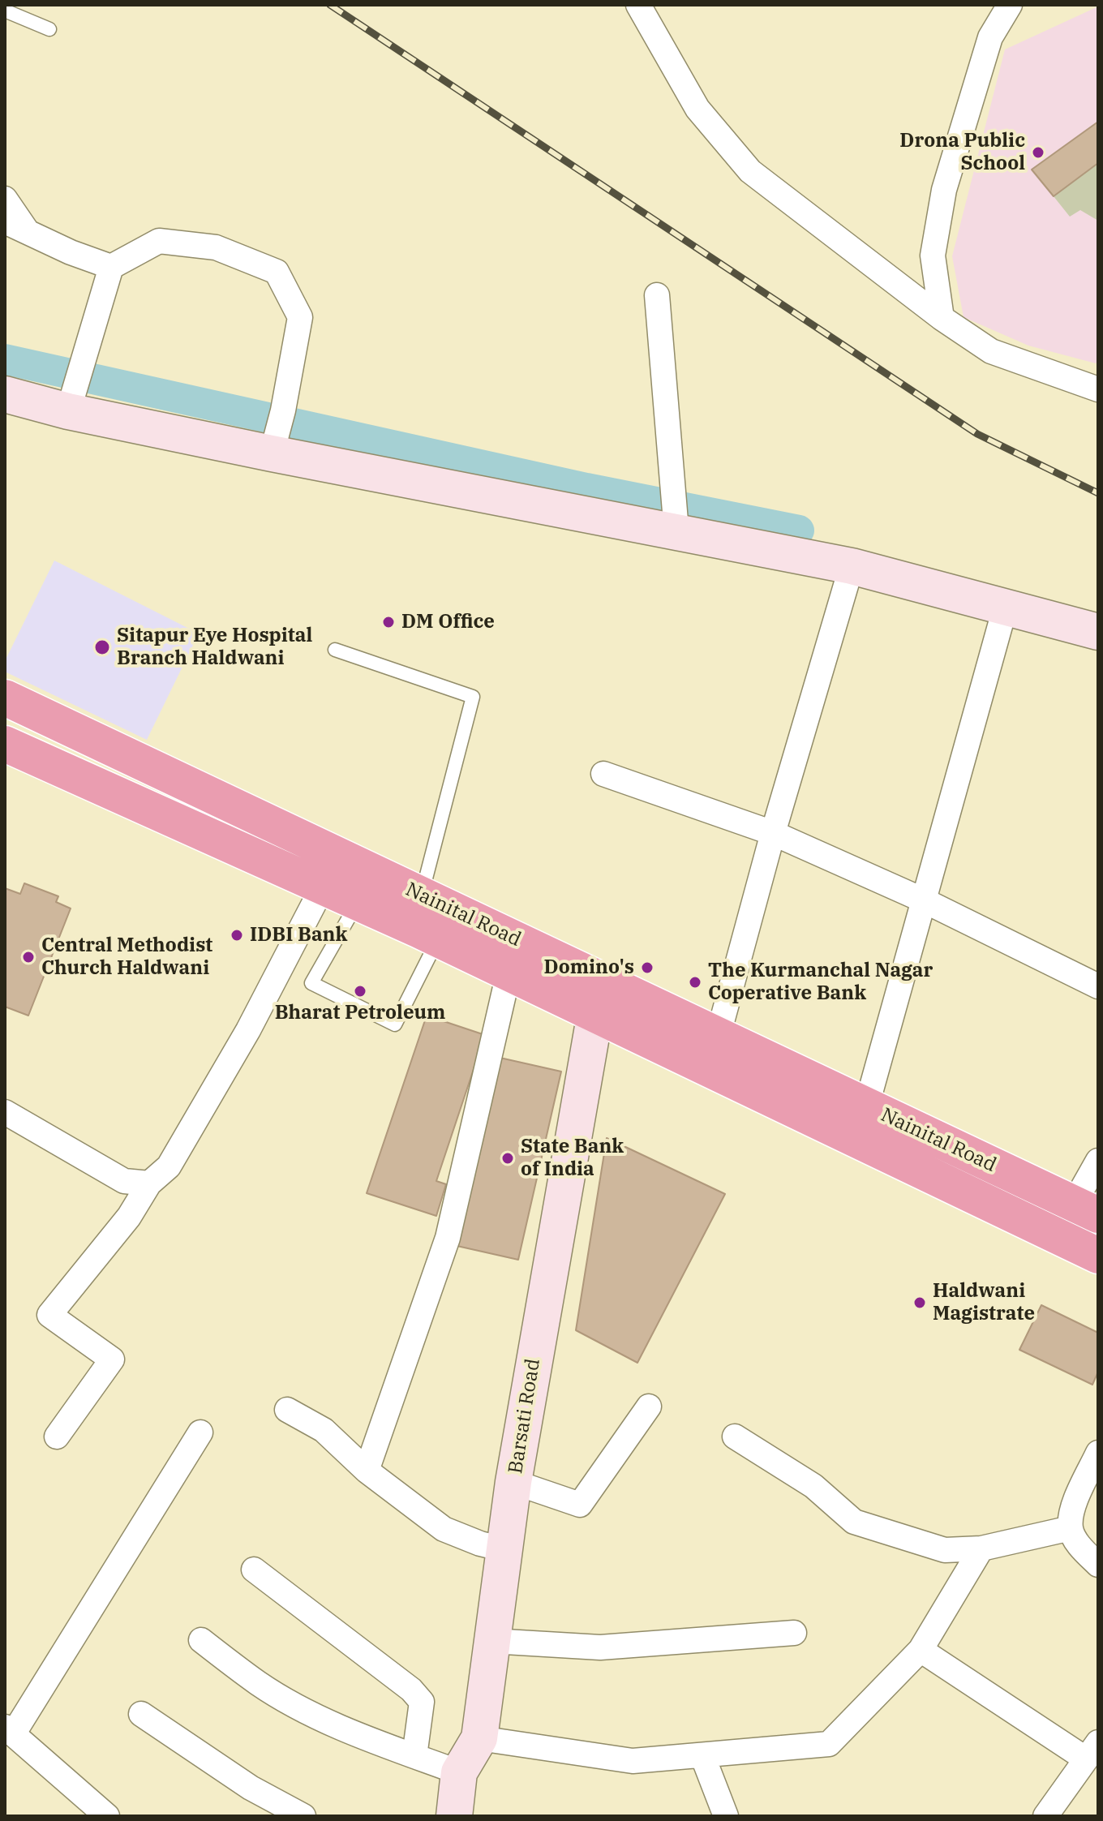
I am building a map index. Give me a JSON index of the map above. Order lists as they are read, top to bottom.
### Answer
{
  "streets": {
    "highway": ["Nainital Road"],
    "street": ["Barsati Road"]
  },
  "crossings": [
    ["Nainital Road", "Barsati Road"]
  ],
  "places": [
    "Drona Public School",
    "DM Office",
    "Sitapur Eye Hospital Branch Haldwani",
    "IDBI Bank",
    "Central Methodist Church Haldwani",
    "Domino's",
    "The Kurmanchal Nagar Coperative Bank",
    "Bharat Petroleum",
    "State Bank of India",
    "Haldwani Magistrate"
  ]
}
